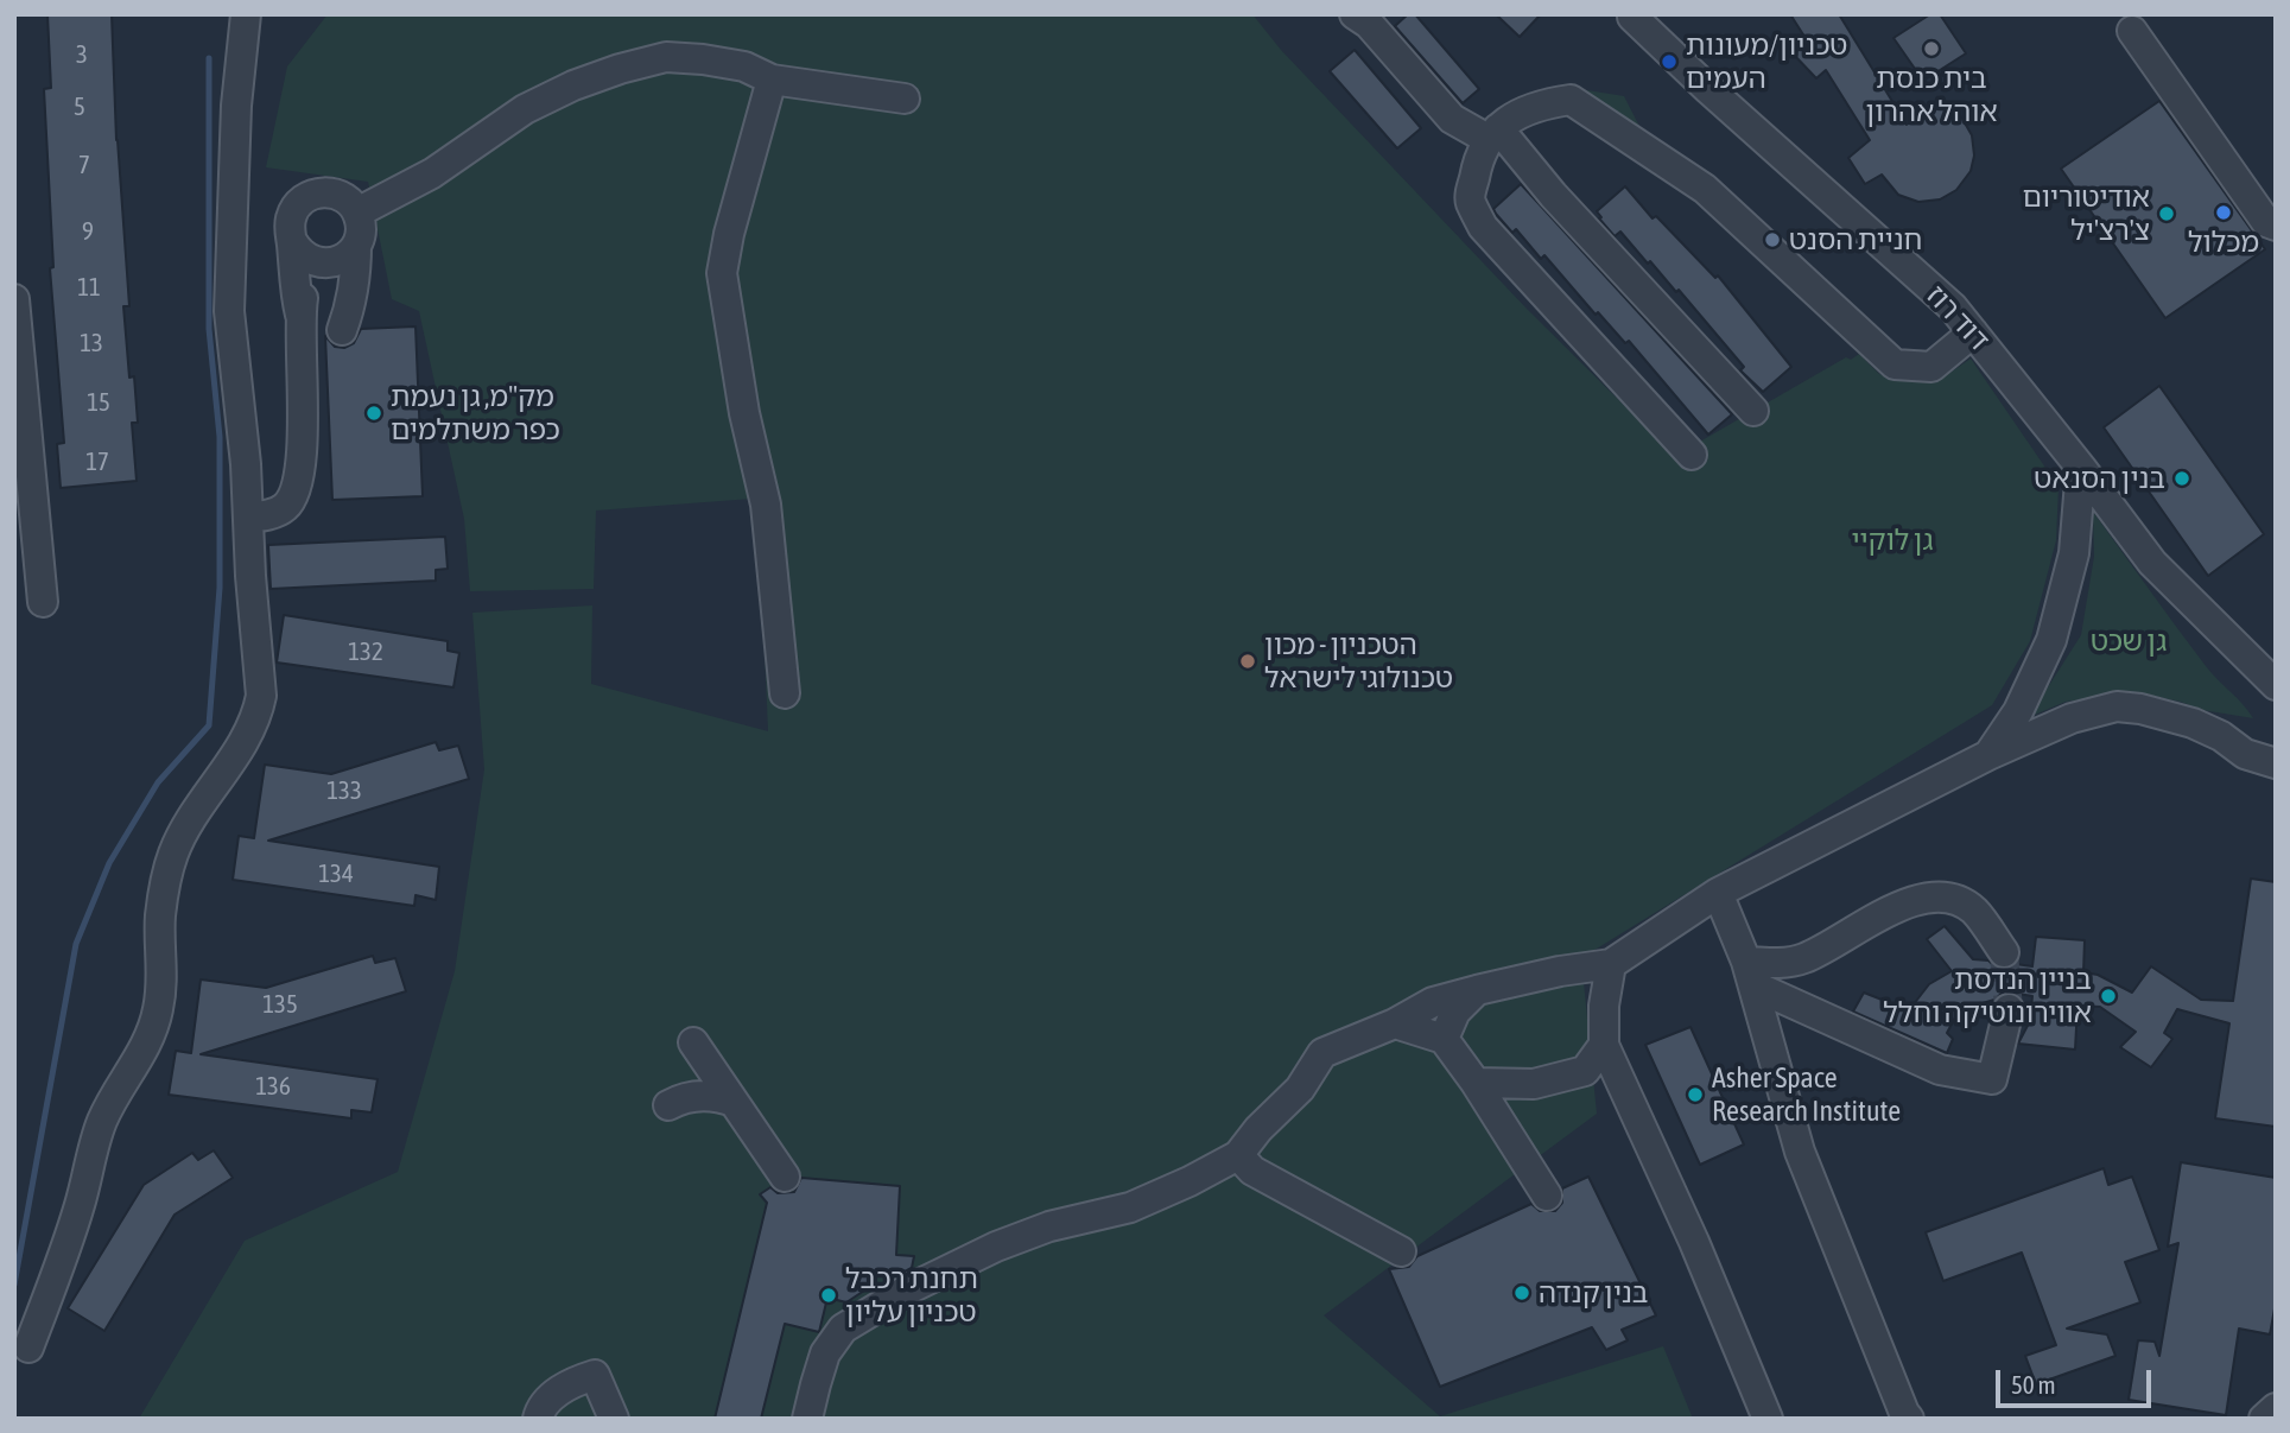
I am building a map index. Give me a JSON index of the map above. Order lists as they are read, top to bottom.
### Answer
{
  "streets": {
    "street": ["דוד רוז"]
  },
  "parks": ["גן לוקיי", "גן שכט"],
  "places": [
    "בית כנסת אוהל אהרון",
    "טכניון/מעונות העמים",
    "מכלול",
    "אודיטוריום צ'רצ'יל",
    "חניית הסנט",
    "מק\"מ, גן נעמת כפר משתלמים",
    "בנין הסנאט",
    "הטכניון - מכון טכנולוגי לישראל",
    "בניין הנדסת אווירונוטיקה וחלל",
    "Asher Space Research Institute",
    "בנין קנדה",
    "תחנת רכבל טכניון עליון"
  ],
  "house_numbers": [
    "3",
    "5",
    "7",
    "9",
    "11",
    "13",
    "15",
    "17",
    "132",
    "133",
    "134",
    "135",
    "136"
  ],
  "scale_bar": "50 m"
}
